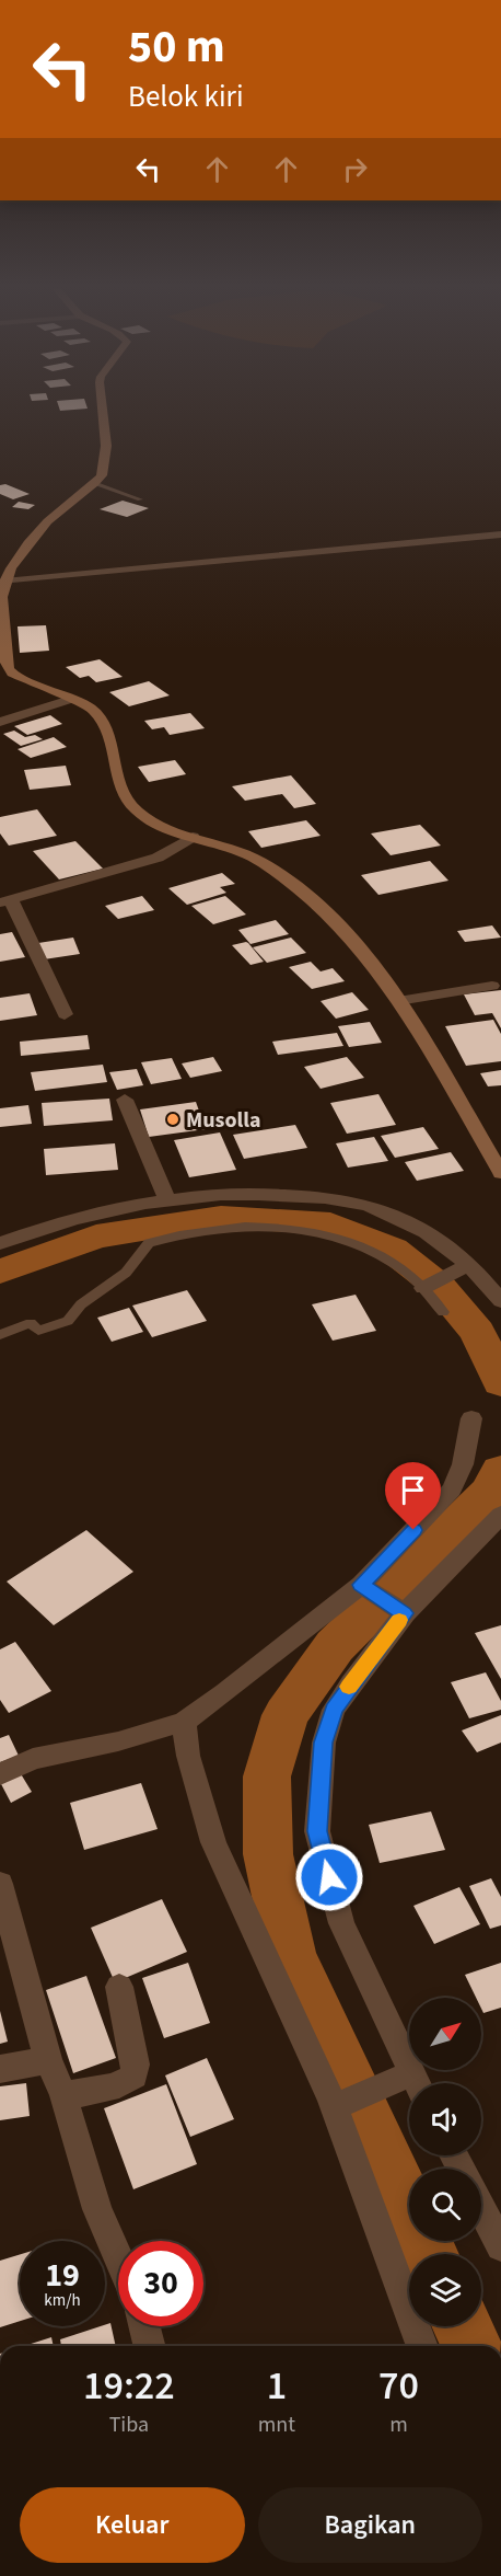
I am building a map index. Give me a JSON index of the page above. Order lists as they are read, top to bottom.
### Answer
{
  "places": ["Musolla"],
  "north": "top right",
  "page": {
    "turn": ["50 m", "Belok kiri"],
    "speed": "19 km/h",
    "limit": "30",
    "eta": [
      "19:22",
      "Tiba",
      "1",
      "mnt",
      "70",
      "m"
    ],
    "buttons": ["Keluar", "Bagikan"]
  }
}
